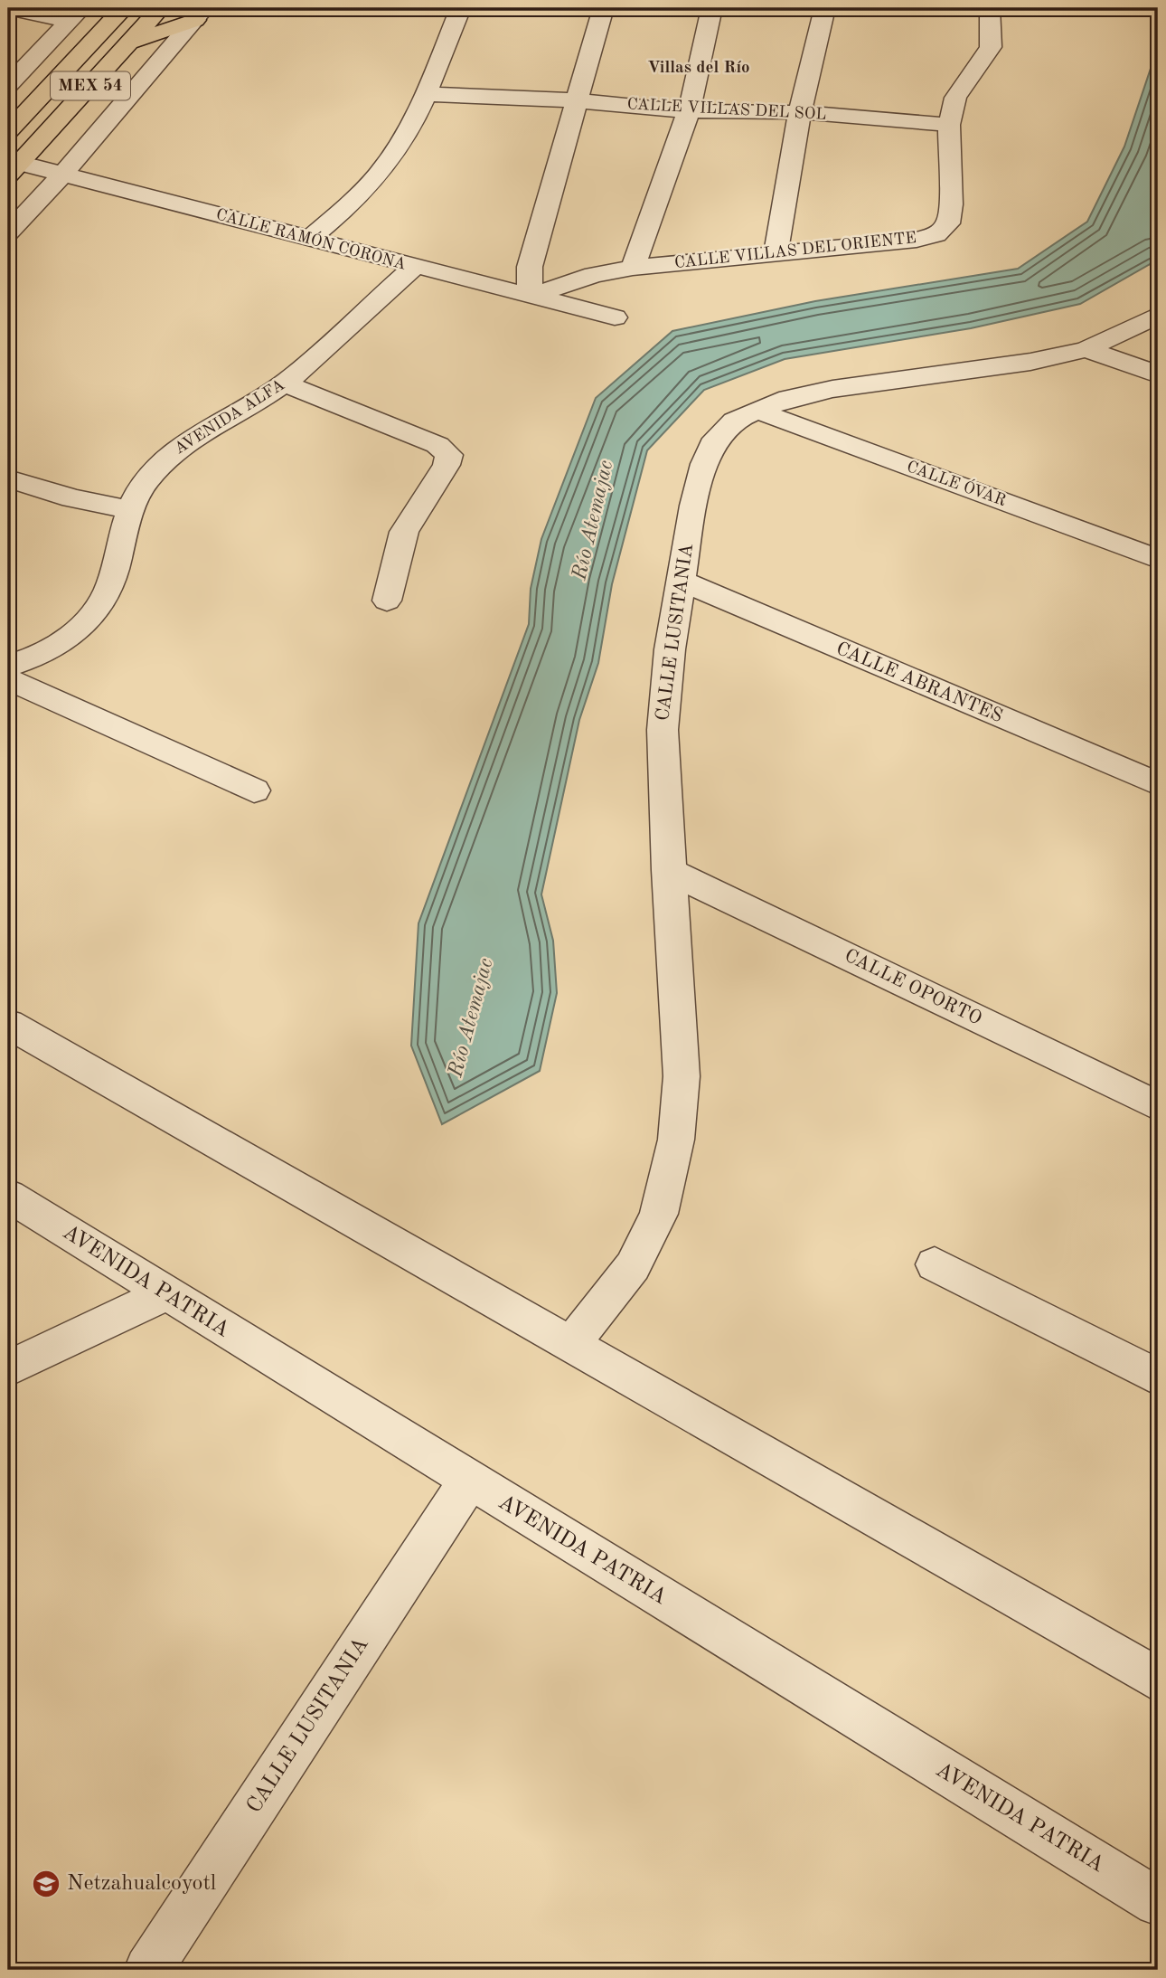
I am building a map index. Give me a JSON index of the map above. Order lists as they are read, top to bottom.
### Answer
{
  "streets": {
    "main road": ["MEX 54"],
    "street": [
      "CALLE VILLAS DEL SOL",
      "CALLE RAMÓN CORONA",
      "CALLE VILLAS DEL ORIENTE",
      "AVENIDA ALFA",
      "CALLE ÓVAR",
      "CALLE LUSITANIA",
      "CALLE ABRANTES",
      "CALLE OPORTO",
      "AVENIDA PATRIA"
    ]
  },
  "crossings": [
    ["MEX 54", "CALLE RAMÓN CORONA"],
    ["CALLE VILLAS DEL SOL", "CALLE VILLAS DEL ORIENTE"],
    ["CALLE RAMÓN CORONA", "CALLE VILLAS DEL ORIENTE"],
    ["CALLE RAMÓN CORONA", "AVENIDA ALFA"],
    ["CALLE ÓVAR", "CALLE LUSITANIA"],
    ["CALLE LUSITANIA", "CALLE ABRANTES"],
    ["CALLE LUSITANIA", "CALLE OPORTO"],
    ["CALLE LUSITANIA", "AVENIDA PATRIA"]
  ],
  "districts": ["Villas del Río"],
  "water": ["Río Atemajac"],
  "places": {
    "school or university": ["Netzahualcoyotl"]
  }
}
